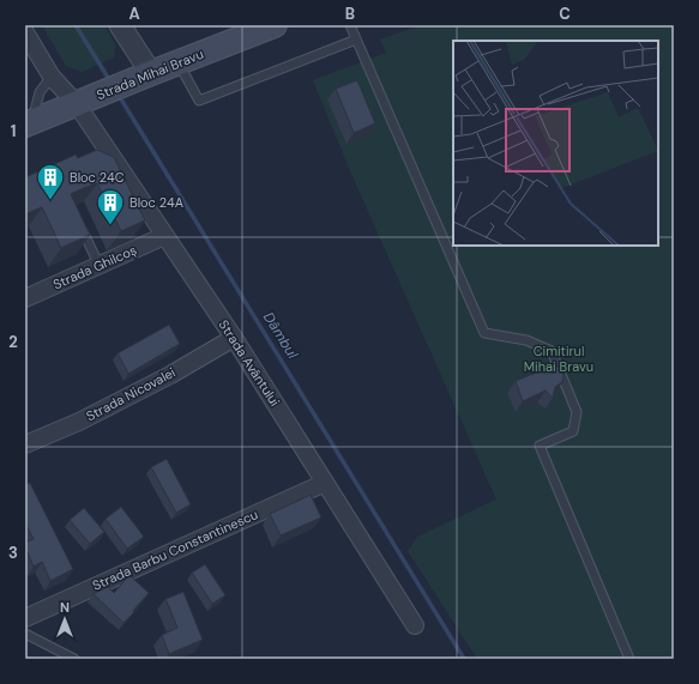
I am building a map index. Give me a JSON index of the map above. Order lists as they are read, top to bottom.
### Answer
{
  "streets": {
    "main road": ["Strada Mihai Bravu"],
    "street": [
      "Strada Ghilcoș",
      "Strada Avântului",
      "Strada Nicovalei",
      "Strada Barbu Constantinescu"
    ]
  },
  "crossings": [
    ["Strada Mihai Bravu", "Strada Avântului"],
    ["Strada Ghilcoș", "Strada Avântului"],
    ["Strada Avântului", "Strada Nicovalei"],
    ["Strada Avântului", "Strada Barbu Constantinescu"]
  ],
  "water": ["Dâmbul"],
  "parks": ["Cimitirul Mihai Bravu"],
  "places": {
    "building": ["Bloc 24C", "Bloc 24A"]
  },
  "north": "top",
  "grid": {
    "columns": ["A", "B", "C"],
    "rows": ["1", "2", "3"]
  }
}
